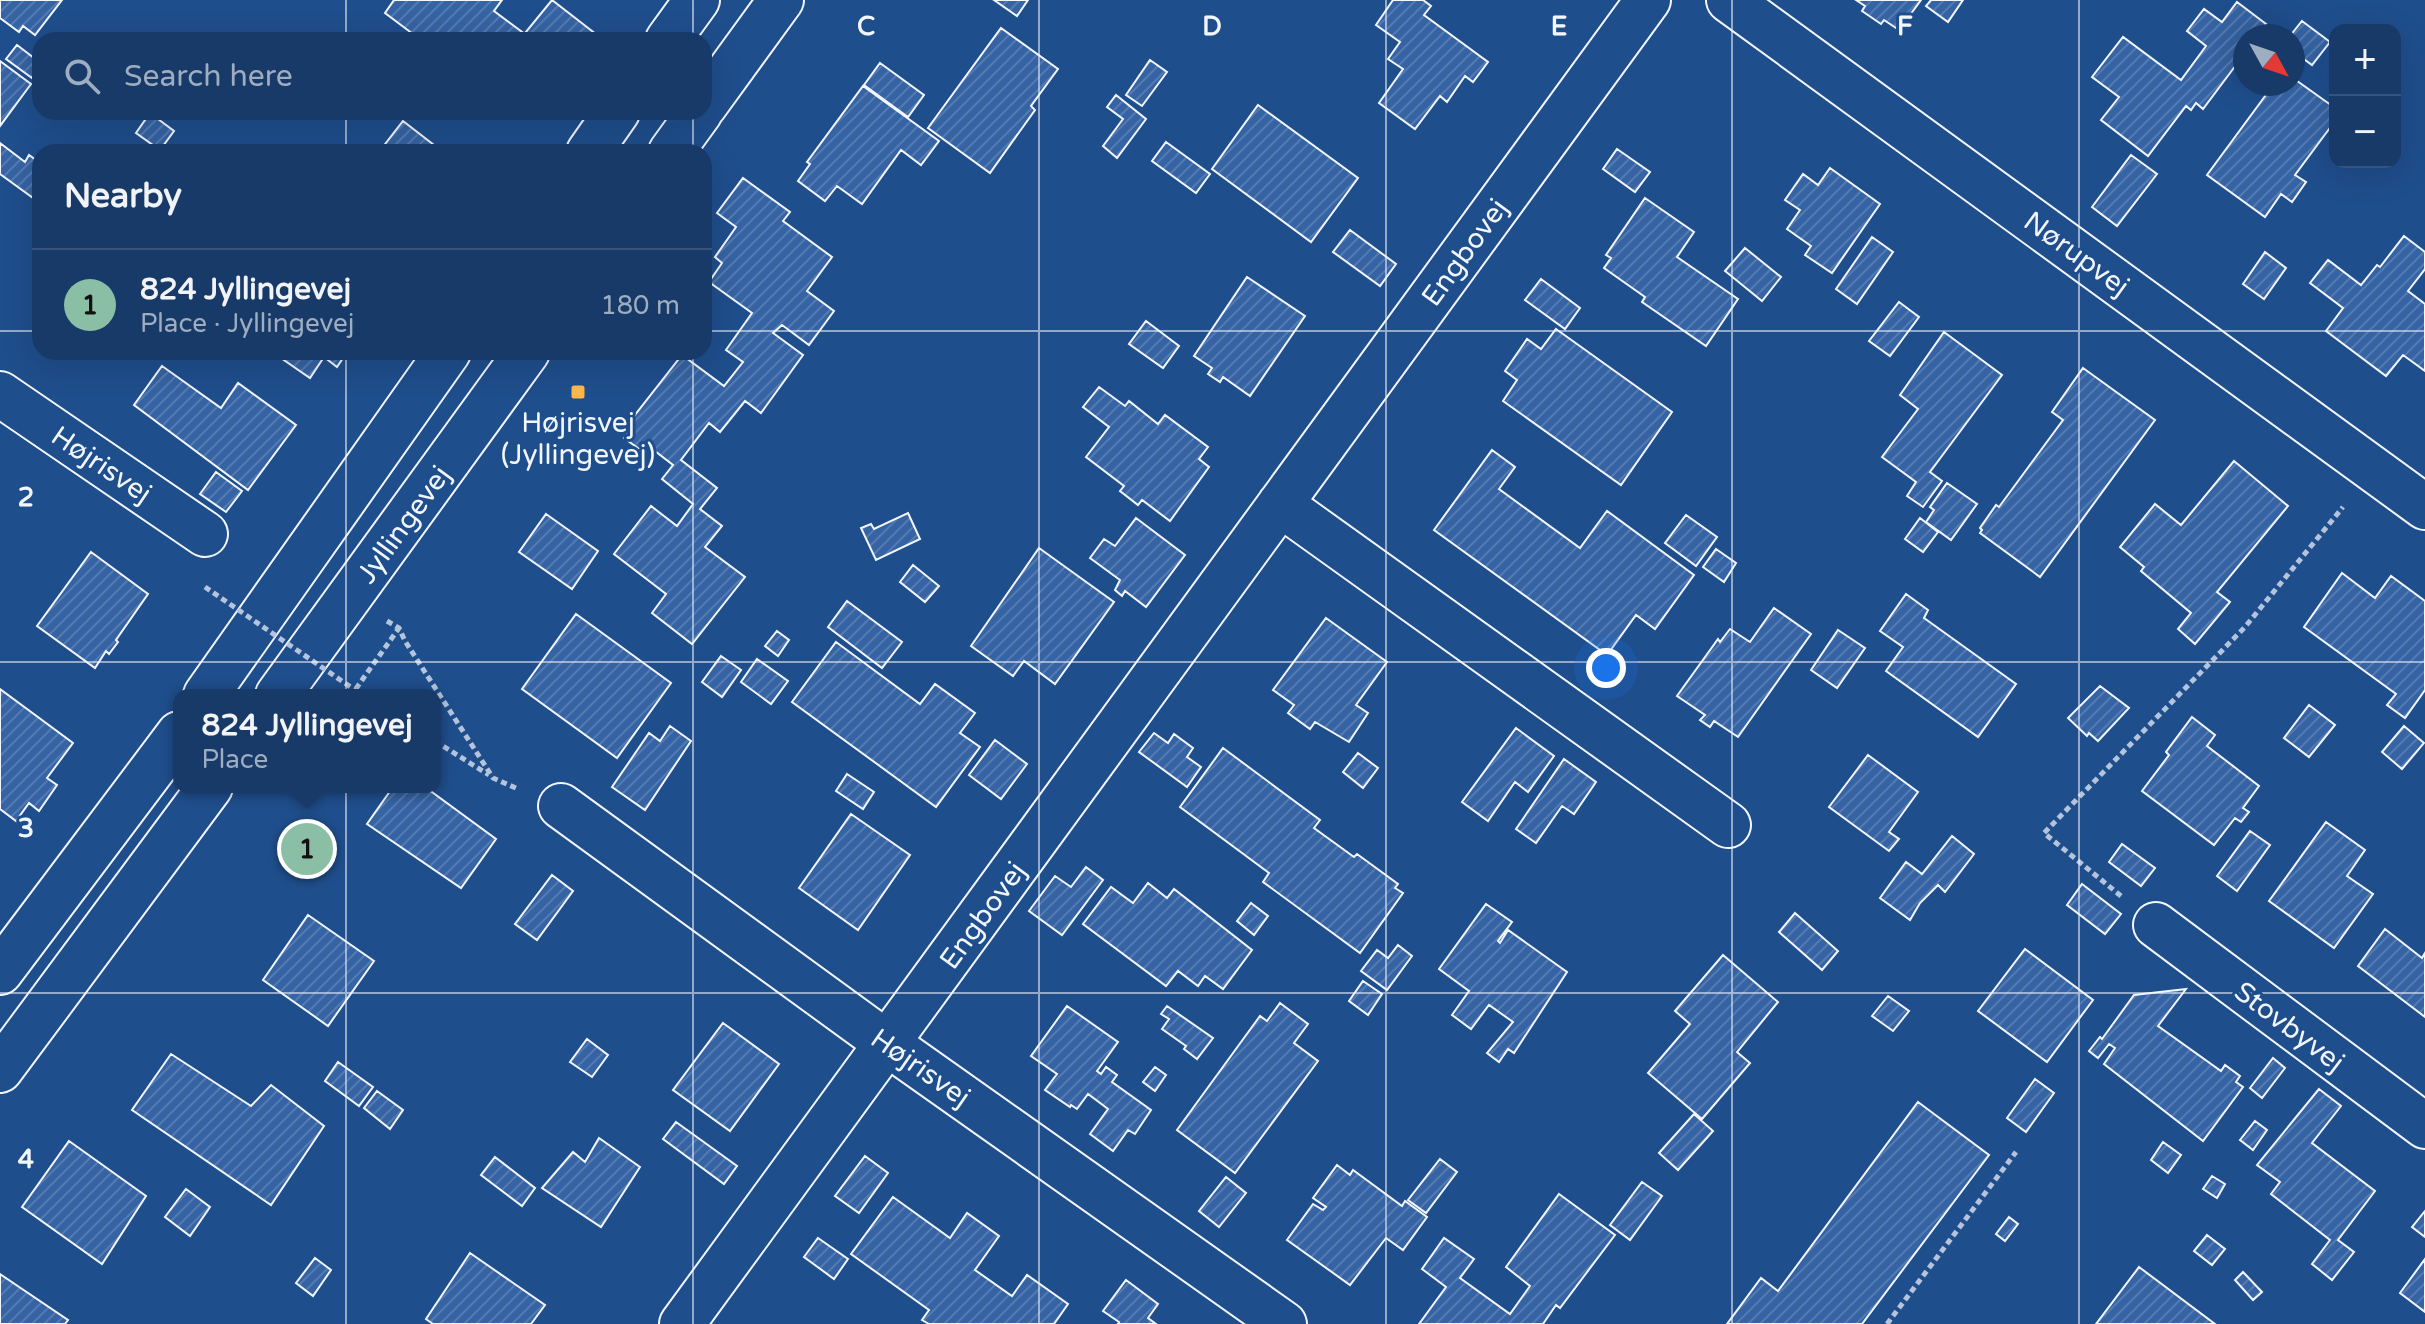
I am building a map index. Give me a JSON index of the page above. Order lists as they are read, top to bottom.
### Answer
{
  "streets": {
    "street": [
      "Engbovej",
      "Nørupvej",
      "Højrisvej",
      "Jyllingevej",
      "Stovbyvej"
    ]
  },
  "crossings": [
    ["Engbovej", "Højrisvej"]
  ],
  "places": {
    "transit": ["Højrisvej (Jyllingevej)"]
  },
  "north": "bottom right",
  "page": {
    "map_buttons": ["+", "−"],
    "search": "Search here",
    "heading": "Nearby",
    "list": [
      {
        "mark": "1",
        "name": "824 Jyllingevej",
        "note": "Place · Jyllingevej",
        "value": "180 m"
      }
    ],
    "popup": ["824 Jyllingevej", "Place"],
    "pins": "1"
  },
  "grid": {
    "columns": [
      "C",
      "D",
      "E",
      "F"
    ],
    "rows": ["2", "3", "4"]
  }
}
